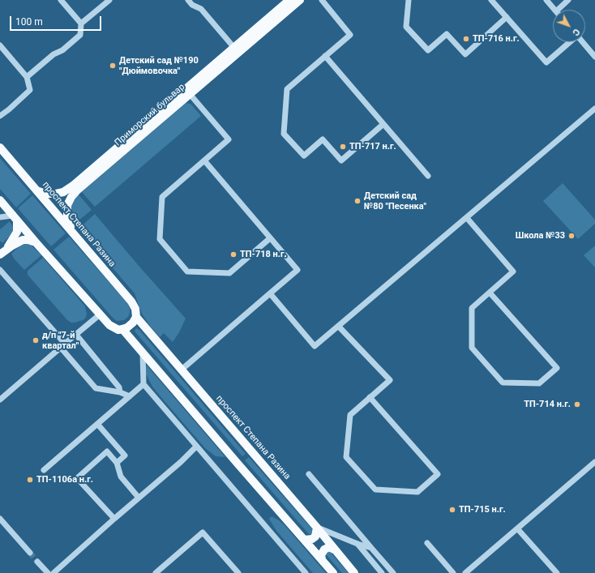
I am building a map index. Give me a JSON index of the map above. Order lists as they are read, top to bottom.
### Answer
{
  "streets": {
    "main road": ["Приморский бульвар", "проспект Степана Разина"]
  },
  "crossings": [
    ["Приморский бульвар", "проспект Степана Разина"]
  ],
  "places": [
    "ТП-716 н.г.",
    "Детский сад №190 \"Дюймовочка\"",
    "ТП-717 н.г.",
    "Детский сад №80 \"Песенка\"",
    "Школа №33",
    "ТП-718 н.г.",
    "д/п \"7-й квартал\"",
    "ТП-714 н.г.",
    "ТП-1106а н.г.",
    "ТП-715 н.г."
  ],
  "scale_bar": "100 m",
  "north": "bottom right"
}
